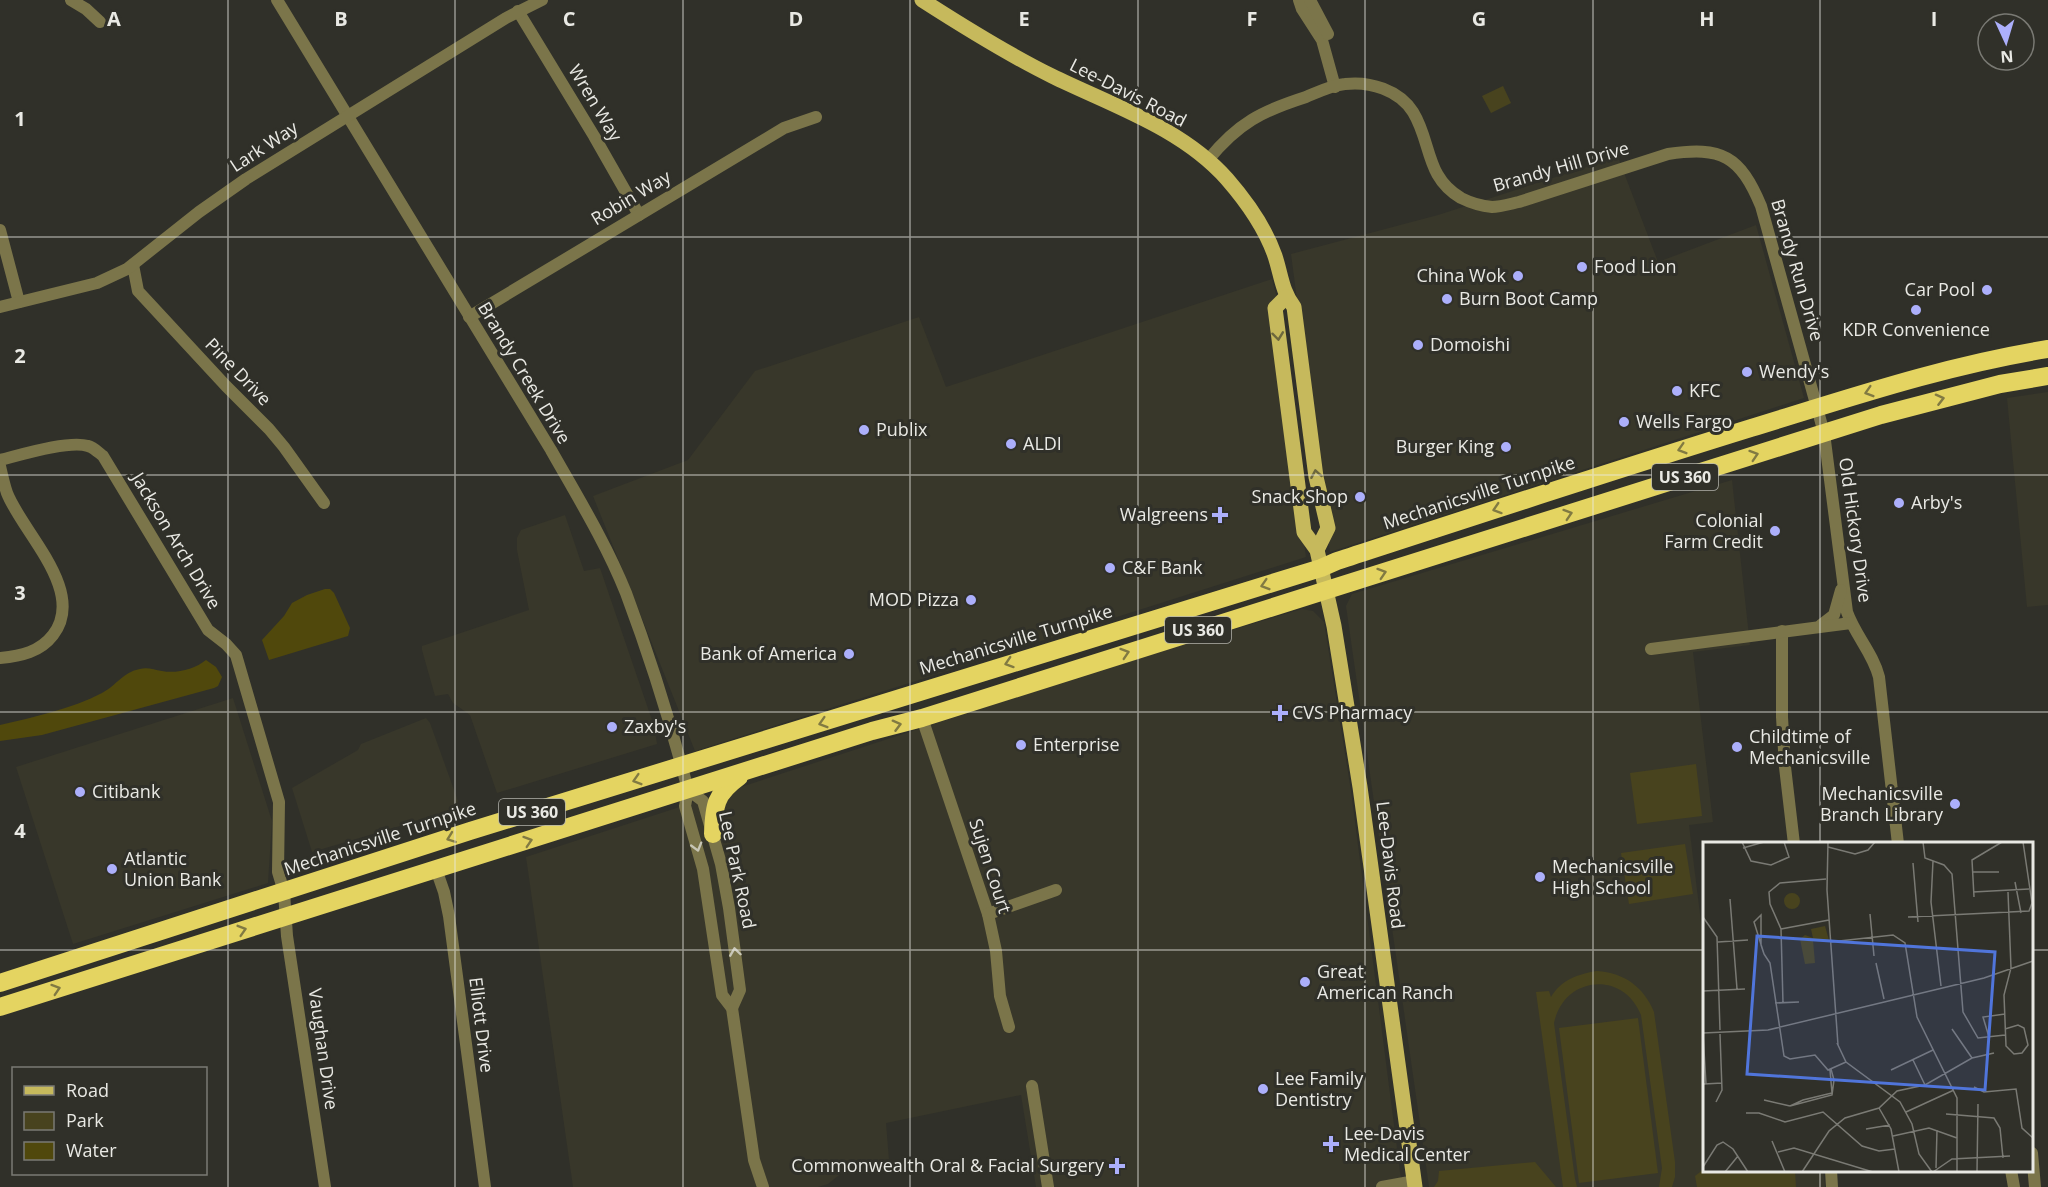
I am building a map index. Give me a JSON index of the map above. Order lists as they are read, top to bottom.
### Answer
{
  "streets": {
    "highway": ["US 360", "Mechanicsville Turnpike"],
    "main road": ["Lee-Davis Road"],
    "street": [
      "Wren Way",
      "Lark Way",
      "Brandy Hill Drive",
      "Robin Way",
      "Brandy Run Drive",
      "Pine Drive",
      "Brandy Creek Drive",
      "Old Hickory Drive",
      "Jackson Arch Drive",
      "Sujen Court",
      "Lee Park Road",
      "Elliott Drive",
      "Vaughan Drive"
    ]
  },
  "crossings": [
    ["Lee-Davis Road", "Brandy Hill Drive"],
    ["Lee-Davis Road", "US 360"],
    ["Lee-Davis Road", "Mechanicsville Turnpike"],
    ["Wren Way", "Lark Way"],
    ["Wren Way", "Robin Way"],
    ["Lark Way", "Pine Drive"],
    ["Lark Way", "Brandy Creek Drive"],
    ["Brandy Hill Drive", "Brandy Run Drive"],
    ["Robin Way", "Brandy Creek Drive"],
    ["Brandy Run Drive", "Mechanicsville Turnpike"],
    ["Brandy Run Drive", "Old Hickory Drive"],
    ["Brandy Creek Drive", "US 360"],
    ["Brandy Creek Drive", "Mechanicsville Turnpike"],
    ["Brandy Creek Drive", "Lee Park Road"],
    ["US 360", "Old Hickory Drive"],
    ["US 360", "Jackson Arch Drive"],
    ["US 360", "Sujen Court"],
    ["US 360", "Lee Park Road"],
    ["US 360", "Elliott Drive"],
    ["US 360", "Vaughan Drive"],
    ["Mechanicsville Turnpike", "Old Hickory Drive"],
    ["Mechanicsville Turnpike", "Jackson Arch Drive"],
    ["Jackson Arch Drive", "Vaughan Drive"]
  ],
  "places": {
    "other": [
      "Food Lion",
      "China Wok",
      "Car Pool",
      "Burn Boot Camp",
      "KDR Convenience",
      "Domoishi",
      "Wendy's",
      "KFC",
      "Wells Fargo",
      "Publix",
      "ALDI",
      "Burger King",
      "Snack Shop",
      "Arby's",
      "Colonial Farm Credit",
      "C&F Bank",
      "MOD Pizza",
      "Bank of America",
      "Zaxby's",
      "Enterprise",
      "Childtime of Mechanicsville",
      "Citibank",
      "Mechanicsville Branch Library",
      "Atlantic Union Bank",
      "Mechanicsville High School",
      "Great American Ranch",
      "Lee Family Dentistry"
    ],
    "health": [
      "Walgreens",
      "CVS Pharmacy",
      "Lee-Davis Medical Center",
      "Commonwealth Oral & Facial Surgery"
    ]
  },
  "legend": ["Road", "Park", "Water"],
  "north": "bottom",
  "grid": {
    "columns": [
      "A",
      "B",
      "C",
      "D",
      "E",
      "F",
      "G",
      "H",
      "I"
    ],
    "rows": [
      "1",
      "2",
      "3",
      "4"
    ]
  }
}
